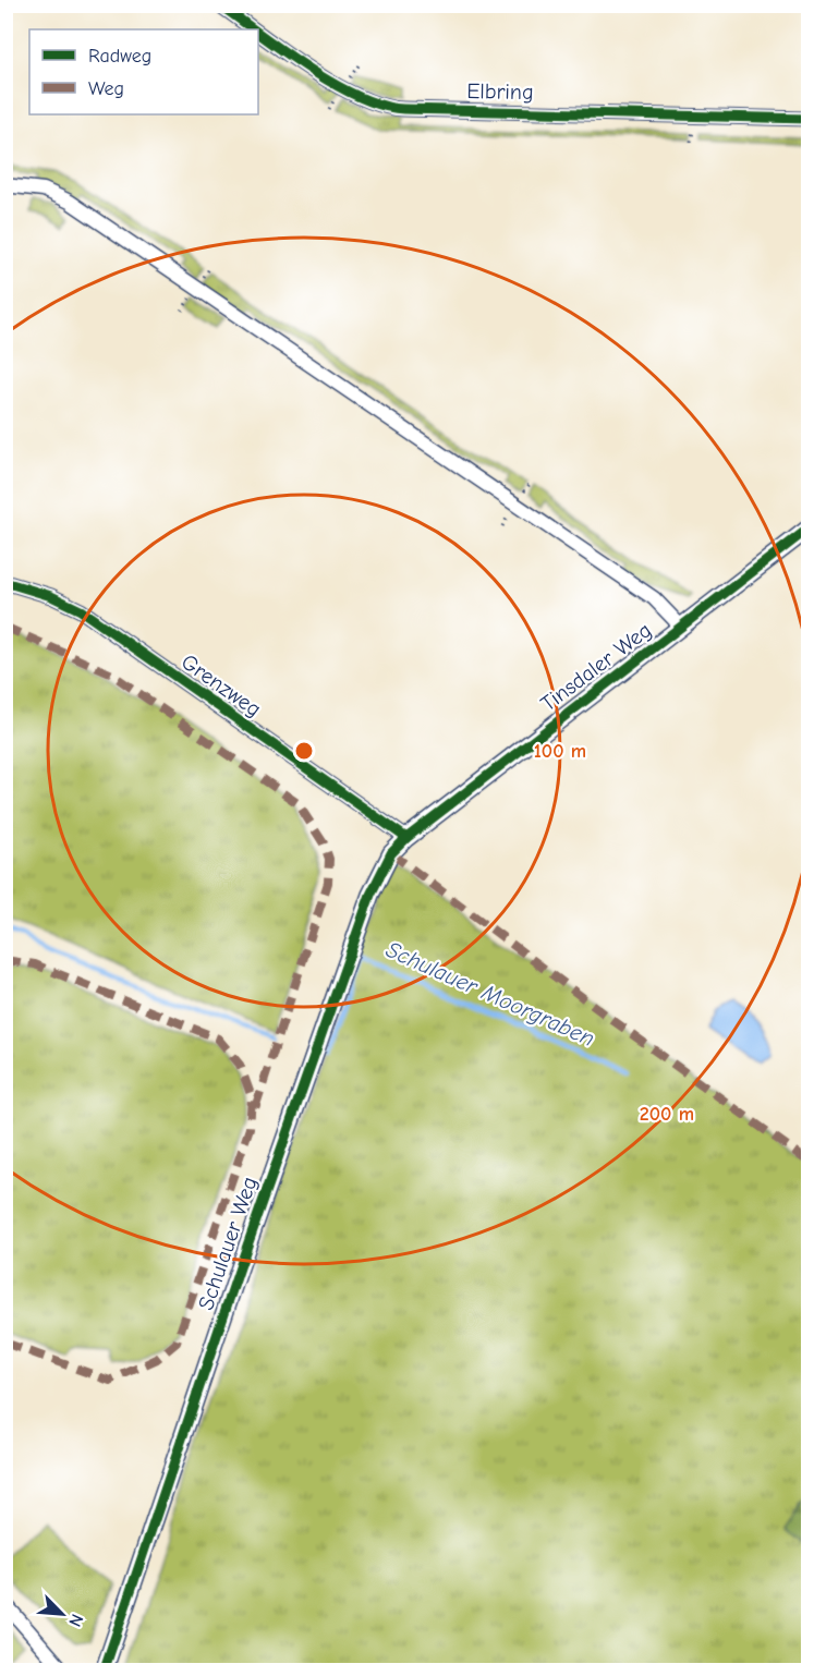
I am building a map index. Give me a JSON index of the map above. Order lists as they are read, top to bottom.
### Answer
{
  "streets": {
    "street": [
      "Elbring",
      "Tinsdaler Weg",
      "Grenzweg",
      "Schulauer Weg"
    ]
  },
  "crossings": [
    ["Tinsdaler Weg", "Grenzweg"],
    ["Tinsdaler Weg", "Schulauer Weg"],
    ["Grenzweg", "Schulauer Weg"]
  ],
  "water": ["Schulauer Moorgraben"],
  "legend": ["Radweg", "Weg"],
  "north": "bottom right",
  "rings": ["100 m", "200 m"]
}
